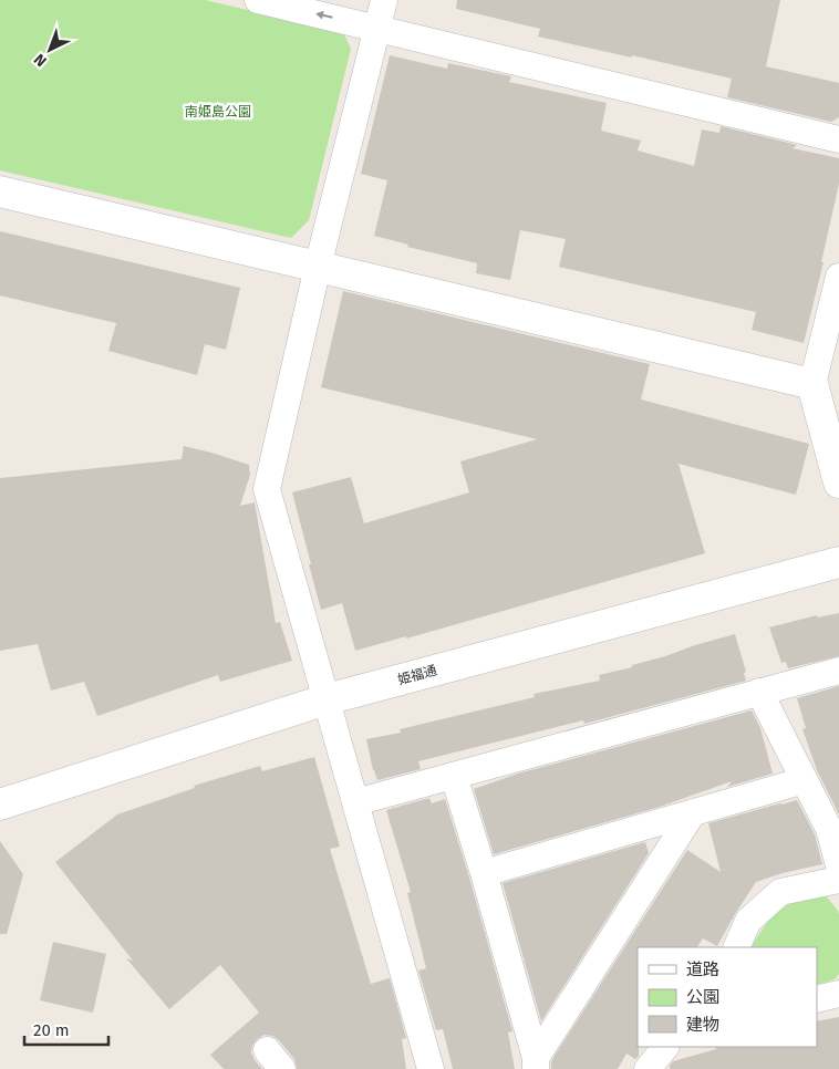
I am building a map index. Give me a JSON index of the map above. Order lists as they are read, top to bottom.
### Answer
{
  "streets": {
    "street": ["姫福通"]
  },
  "parks": ["南姫島公園"],
  "legend": ["道路", "公園", "建物"],
  "scale_bar": "20 m",
  "north": "bottom left"
}
